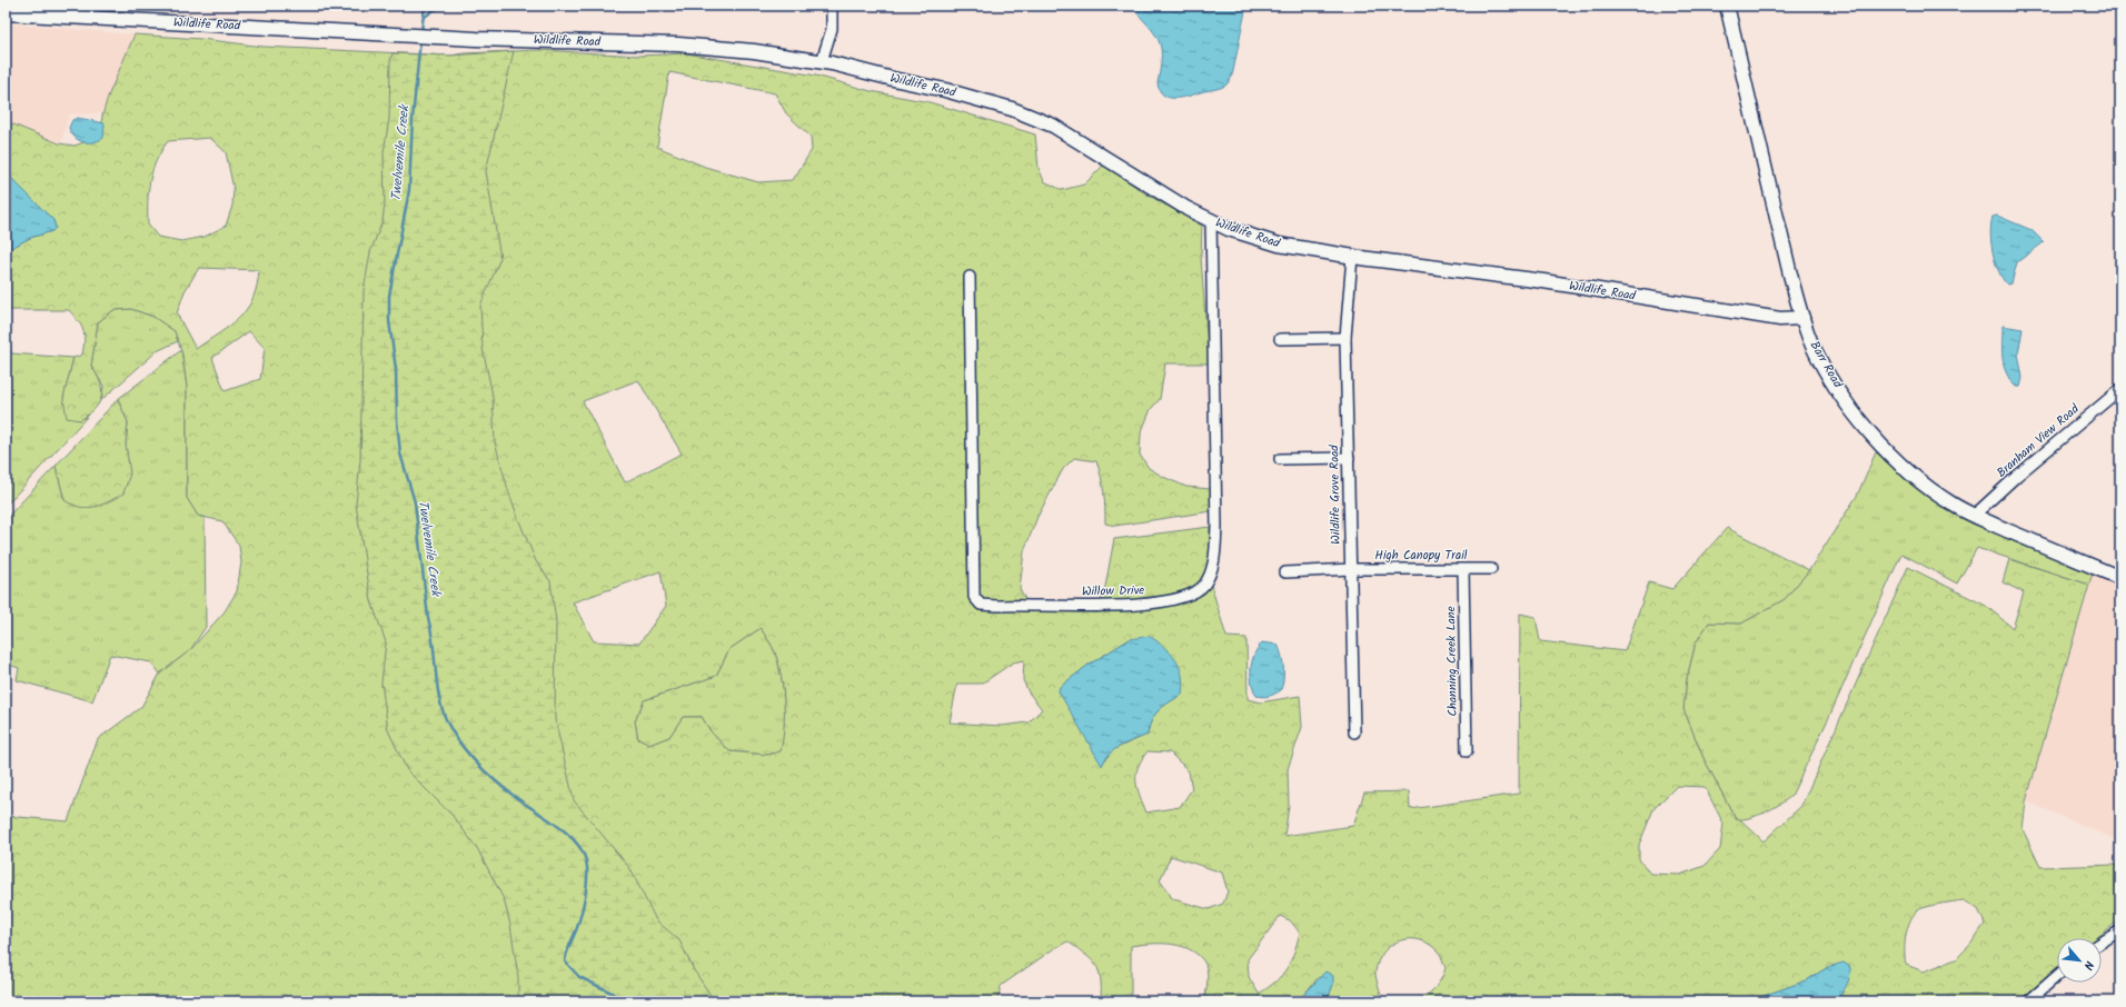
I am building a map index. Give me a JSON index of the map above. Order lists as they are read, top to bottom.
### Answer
{
  "streets": {
    "street": [
      "Wildlife Road",
      "Barr Road",
      "Branham View Road",
      "Wildlife Grove Road",
      "High Canopy Trail",
      "Willow Drive",
      "Channing Creek Lane"
    ]
  },
  "crossings": [
    ["Wildlife Road", "Barr Road"],
    ["Wildlife Road", "Wildlife Grove Road"],
    ["Wildlife Road", "Willow Drive"],
    ["Barr Road", "Branham View Road"],
    ["Wildlife Grove Road", "High Canopy Trail"],
    ["High Canopy Trail", "Channing Creek Lane"]
  ],
  "water": ["Twelvemile Creek"],
  "north": "bottom right"
}
